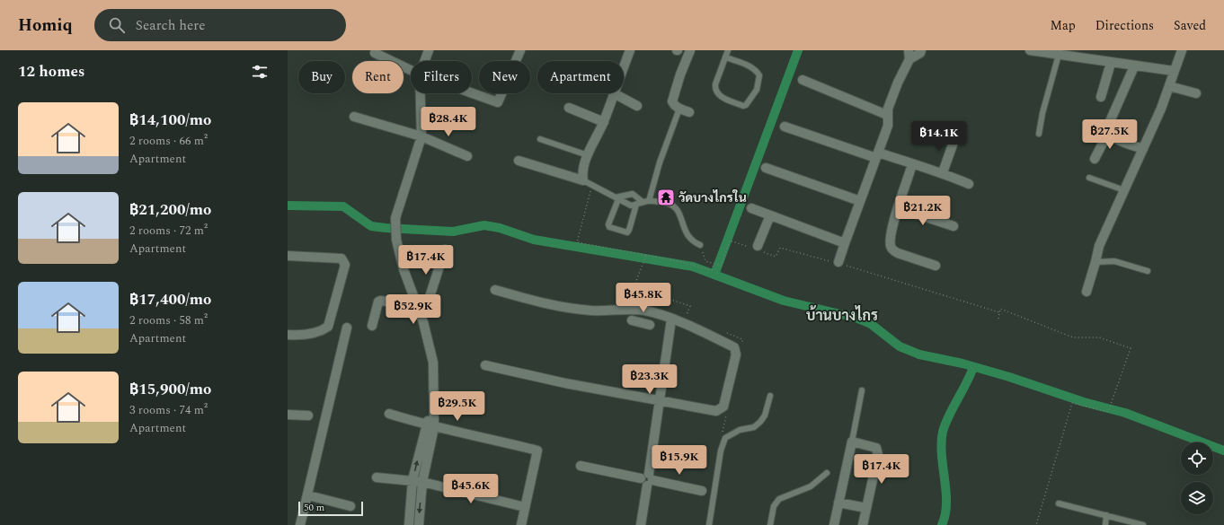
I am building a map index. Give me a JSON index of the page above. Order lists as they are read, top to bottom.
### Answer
{
  "districts": ["บ้านบางไกร"],
  "places": {
    "temple": ["วัดบางไกรใน"]
  },
  "scale_bar": "50 m",
  "page": {
    "header": "Homiq",
    "search": "Search here",
    "nav": ["Map", "Directions", "Saved"],
    "heading": "12 homes",
    "chip": [
      "Buy",
      "Rent",
      "Filters",
      "New",
      "Apartment"
    ],
    "list": [
      {
        "name": "฿14,100/mo",
        "note": "2 rooms · 66 m² · Apartment"
      },
      {
        "name": "฿21,200/mo",
        "note": "2 rooms · 72 m² · Apartment"
      },
      {
        "name": "฿17,400/mo",
        "note": "2 rooms · 58 m² · Apartment"
      },
      {
        "name": "฿15,900/mo",
        "note": "3 rooms · 74 m² · Apartment"
      }
    ],
    "price": [
      "฿28.4K",
      "฿27.5K",
      "฿14.1K",
      "฿21.2K",
      "฿17.4K",
      "฿45.8K",
      "฿52.9K",
      "฿23.3K",
      "฿29.5K",
      "฿15.9K",
      "฿17.4K",
      "฿45.6K"
    ],
    "scale": "50 m"
  }
}
